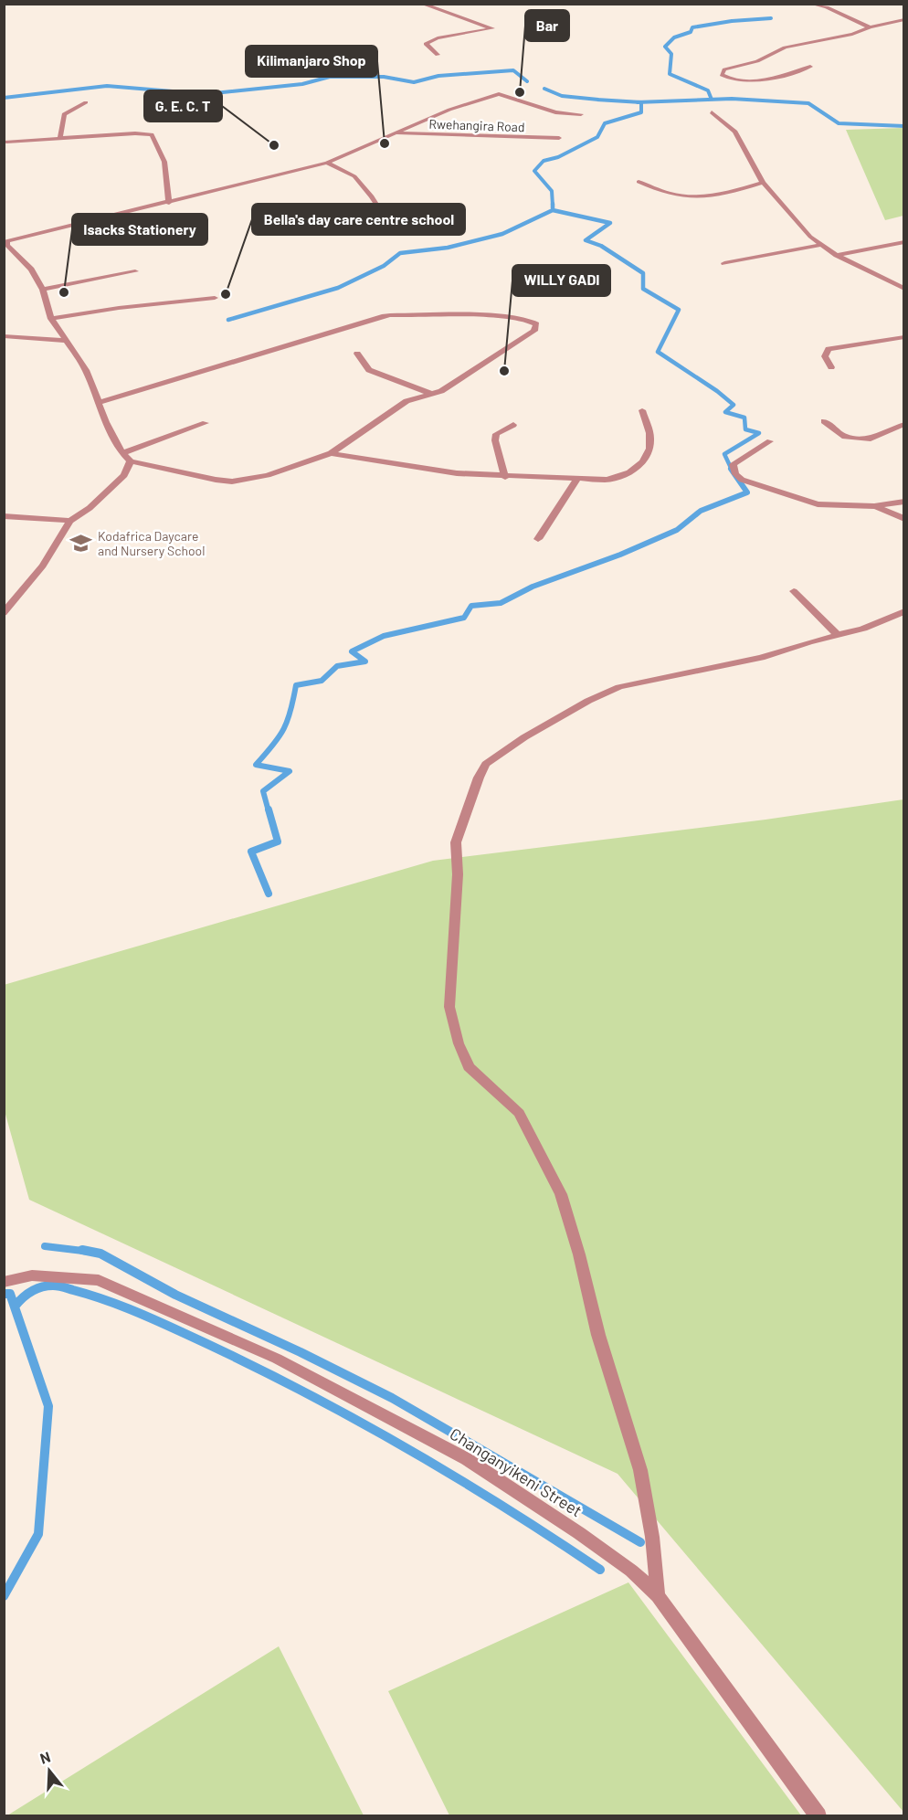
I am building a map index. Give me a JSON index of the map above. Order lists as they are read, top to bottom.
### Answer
{
  "streets": {
    "street": ["Rwehangira Road", "Changanyikeni Street"]
  },
  "places": {
    "other": [
      "Bar",
      "Kilimanjaro Shop",
      "G. E. C. T",
      "Isacks Stationery",
      "Bella's day care centre school",
      "WILLY GADI"
    ],
    "school or university": ["Kodafrica Daycare and Nursery School"]
  },
  "north": "top"
}
